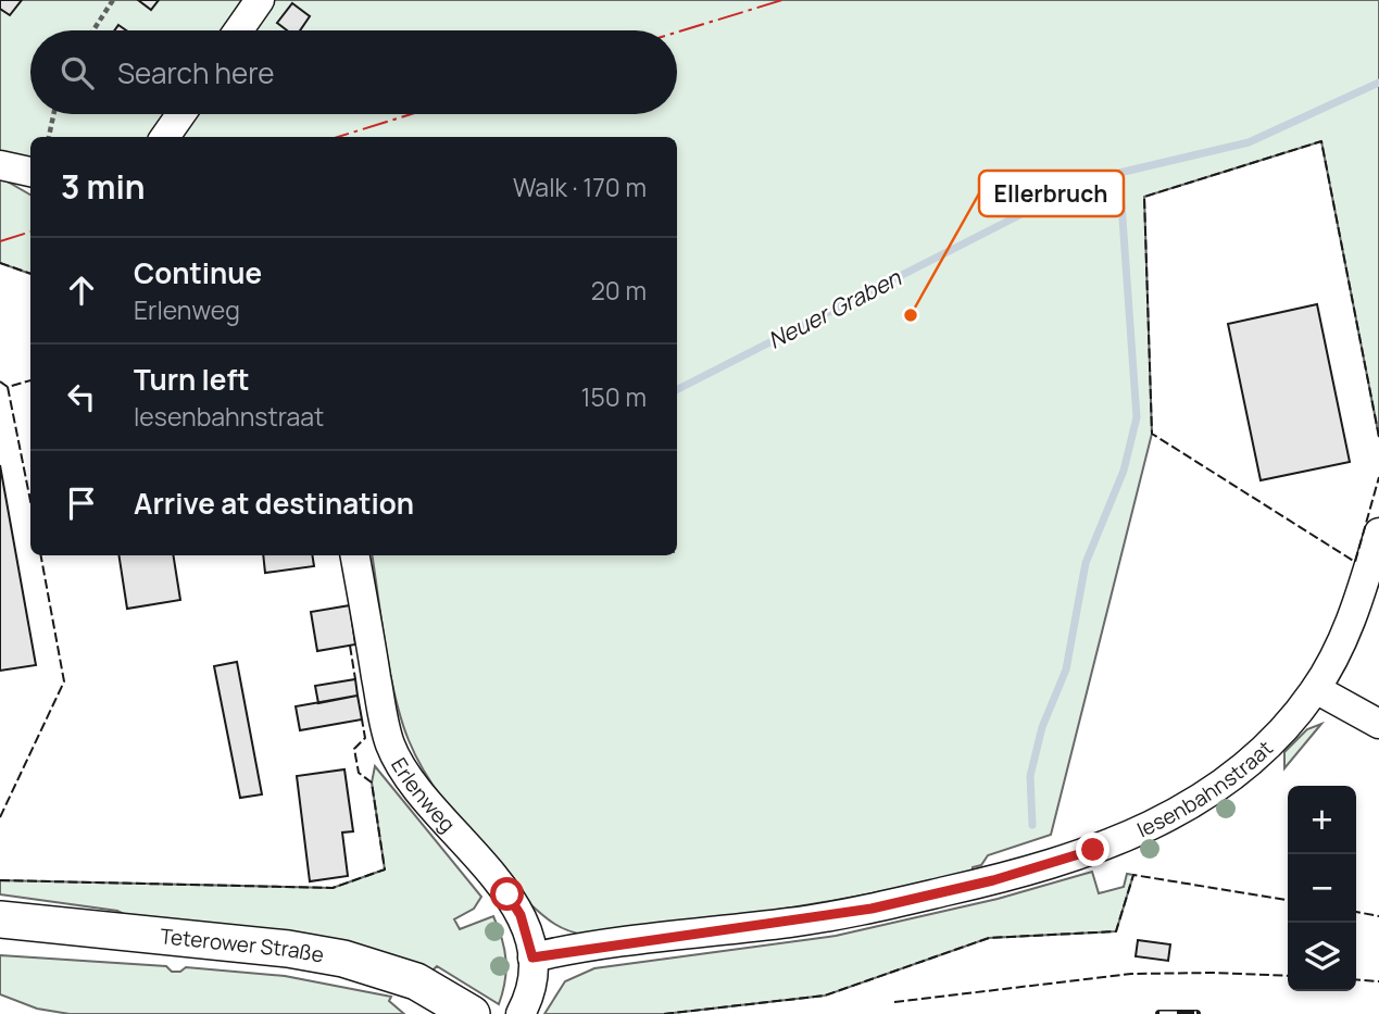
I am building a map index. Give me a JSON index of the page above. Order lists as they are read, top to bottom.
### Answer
{
  "streets": {
    "main road": ["Teterower Straße"],
    "street": ["Iesenbahnstraat", "Erlenweg"]
  },
  "crossings": [
    ["Iesenbahnstraat", "Erlenweg"]
  ],
  "water": ["Neuer Graben"],
  "places": ["Ellerbruch"],
  "page": {
    "search": "Search here",
    "heading": ["3 min", "Walk · 170 m"],
    "list": [
      ["Continue", "Erlenweg", "20 m"],
      ["Turn left", "Iesenbahnstraat", "150 m"],
      "Arrive at destination"
    ],
    "map_buttons": ["+", "−"]
  }
}
